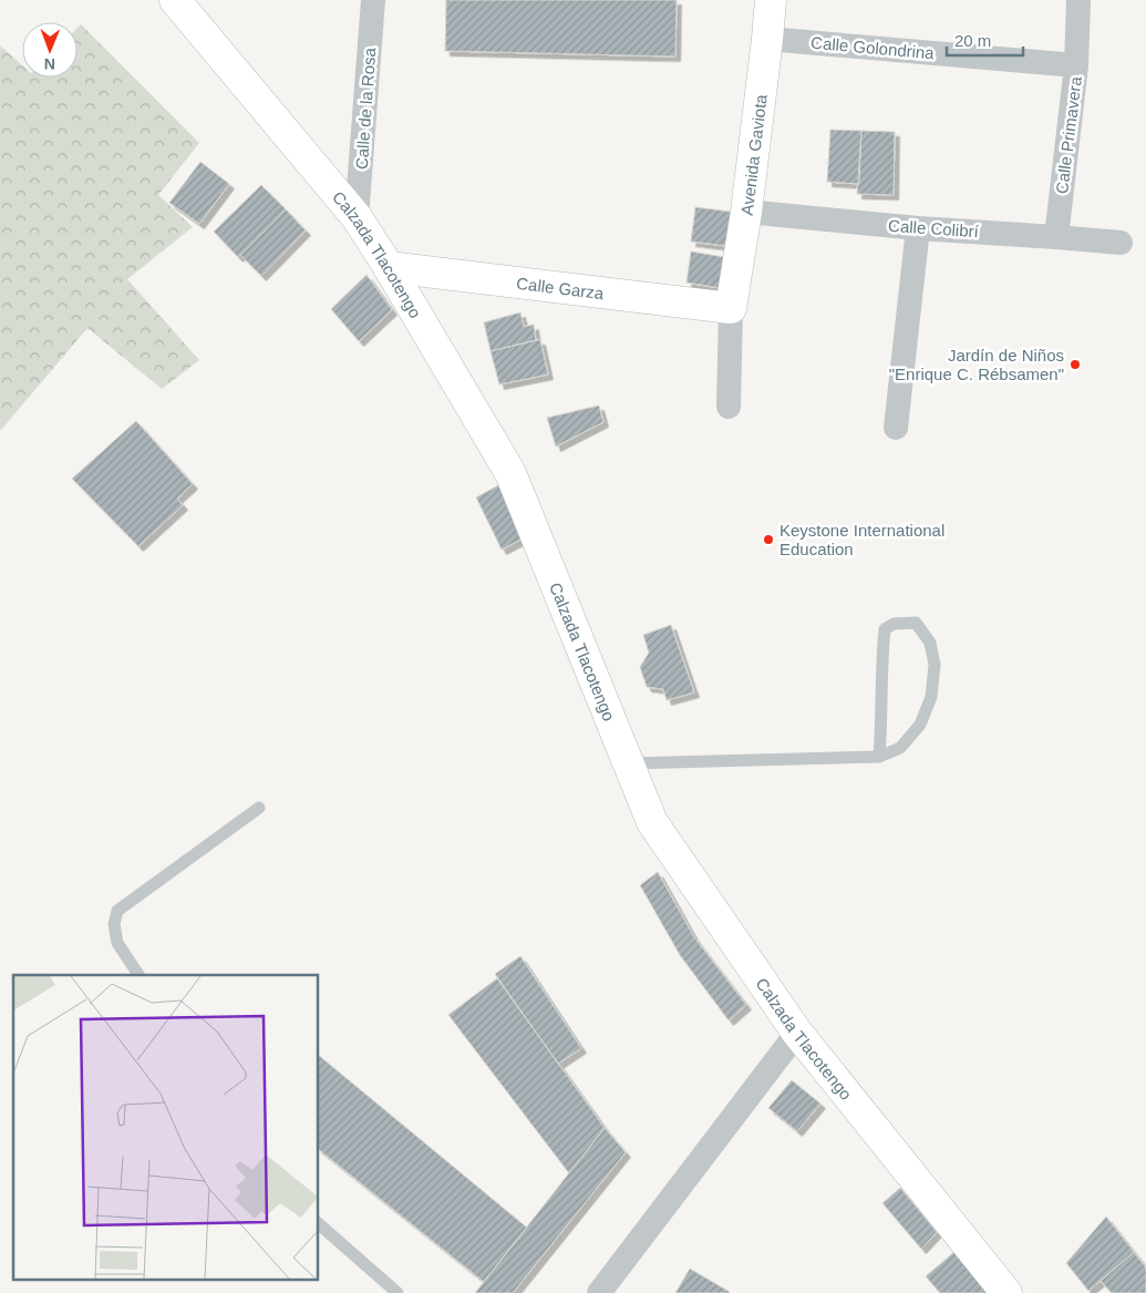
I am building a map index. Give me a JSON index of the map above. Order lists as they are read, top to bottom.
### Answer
{
  "streets": {
    "street": [
      "Calle Golondrina",
      "Calle de la Rosa",
      "Calle Primavera",
      "Avenida Gaviota",
      "Calle Colibrí",
      "Calzada Tlacotengo",
      "Calle Garza"
    ]
  },
  "crossings": [
    ["Calle Golondrina", "Calle Primavera"],
    ["Calle Golondrina", "Avenida Gaviota"],
    ["Calle de la Rosa", "Calzada Tlacotengo"],
    ["Calle Primavera", "Calle Colibrí"],
    ["Avenida Gaviota", "Calle Colibrí"],
    ["Avenida Gaviota", "Calle Garza"],
    ["Calzada Tlacotengo", "Calle Garza"]
  ],
  "places": ["Jardín de Niños \"Enrique C. Rébsamen\"", "Keystone International Education"],
  "scale_bar": "20 m",
  "north": "bottom"
}
